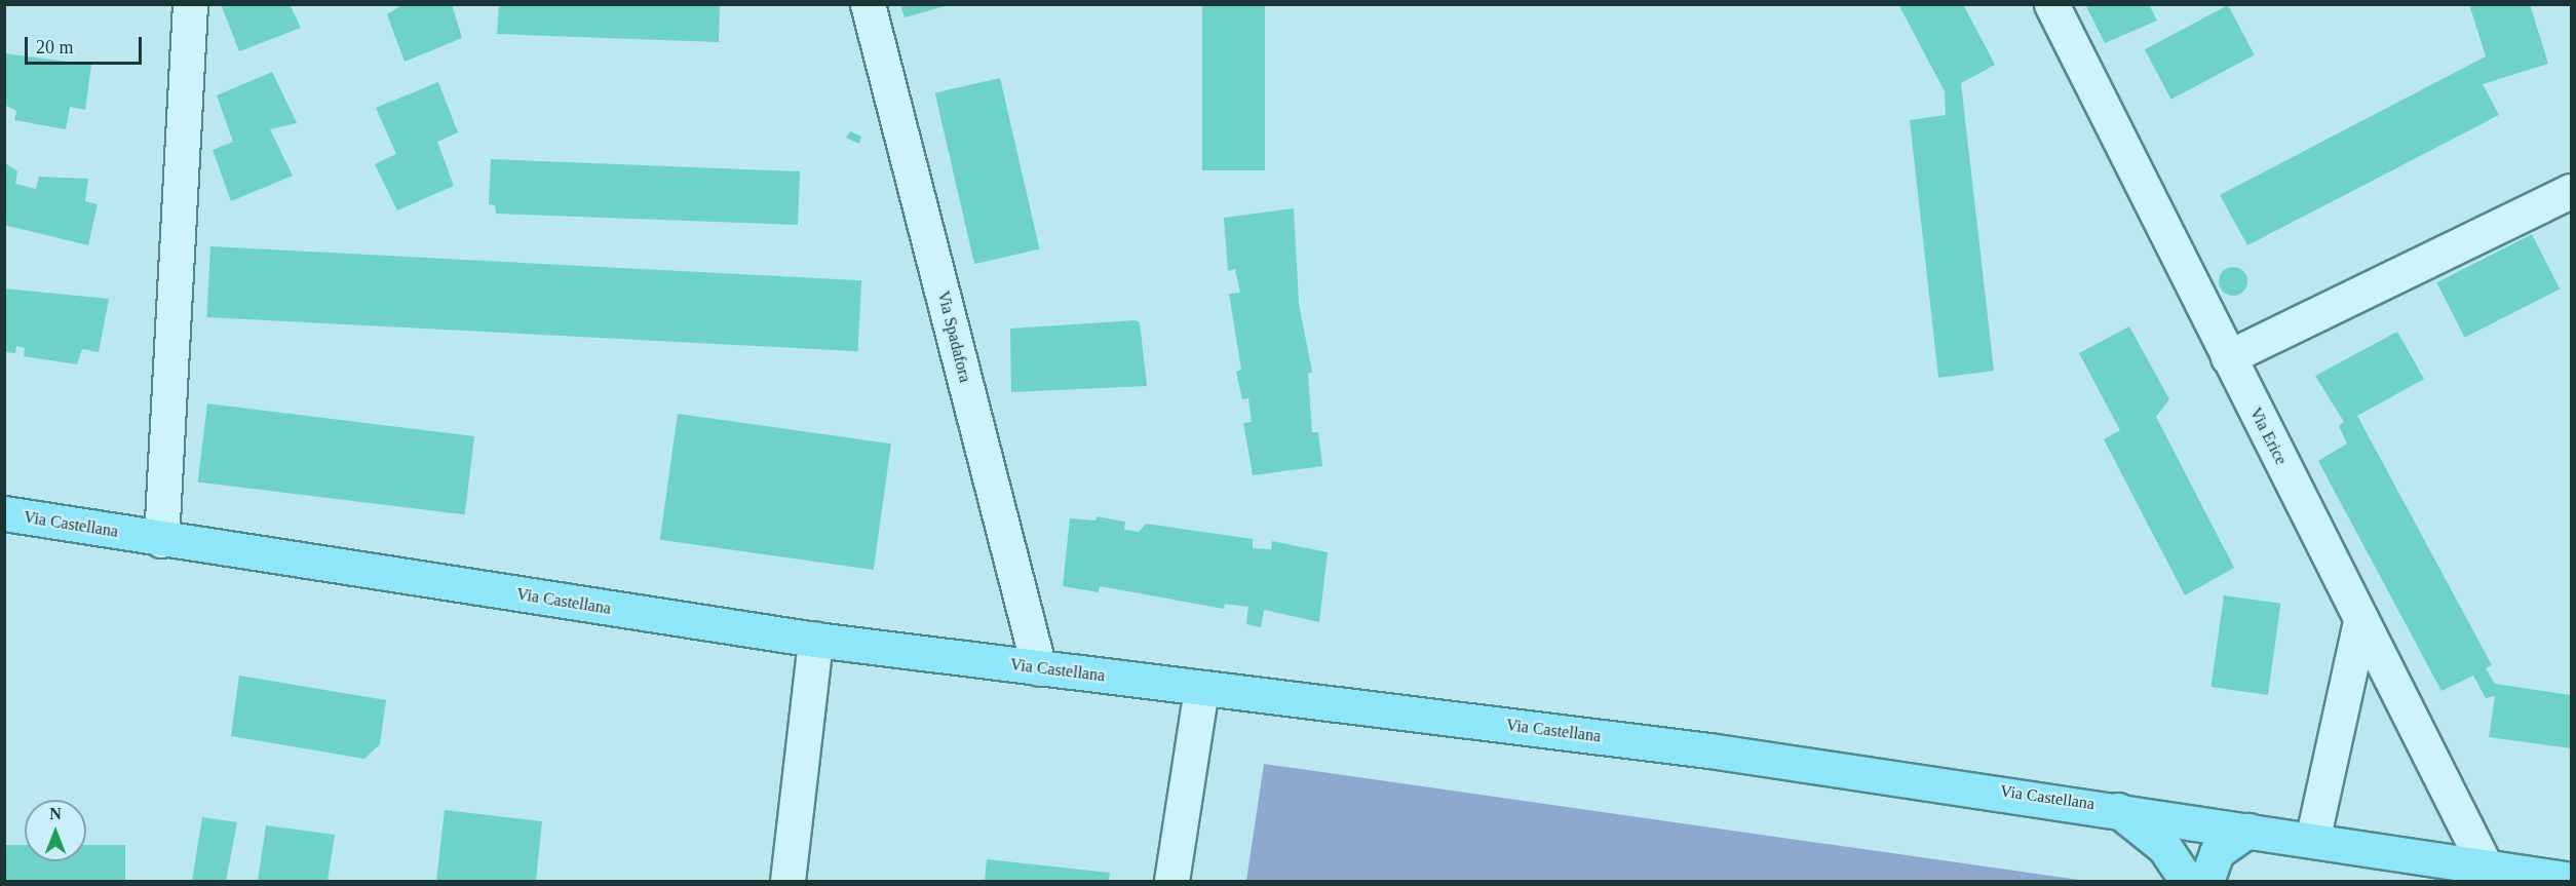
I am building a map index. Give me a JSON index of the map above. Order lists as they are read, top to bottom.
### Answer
{
  "streets": {
    "main road": ["Via Castellana"],
    "street": ["Via Spadafora", "Via Erice"]
  },
  "crossings": [
    ["Via Spadafora", "Via Castellana"],
    ["Via Erice", "Via Castellana"]
  ],
  "scale_bar": "20 m",
  "north": "top"
}
